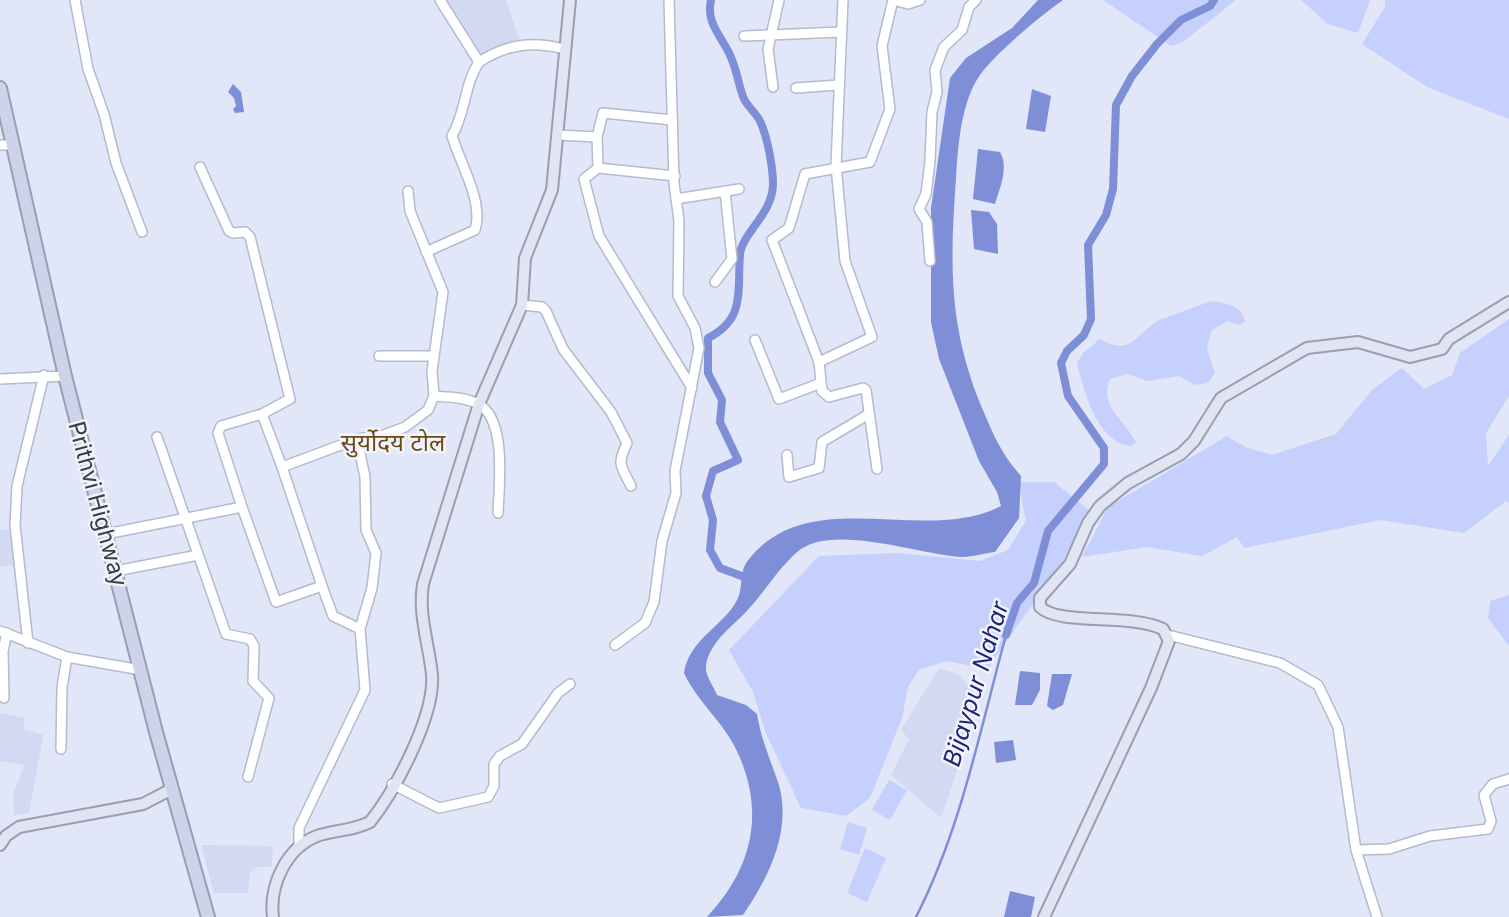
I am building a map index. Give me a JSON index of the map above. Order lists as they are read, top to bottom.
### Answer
{
  "streets": {
    "highway": ["Prithvi Highway"]
  },
  "districts": ["सुर्योदय टोल"],
  "water": ["Bijaypur Nahar"]
}
